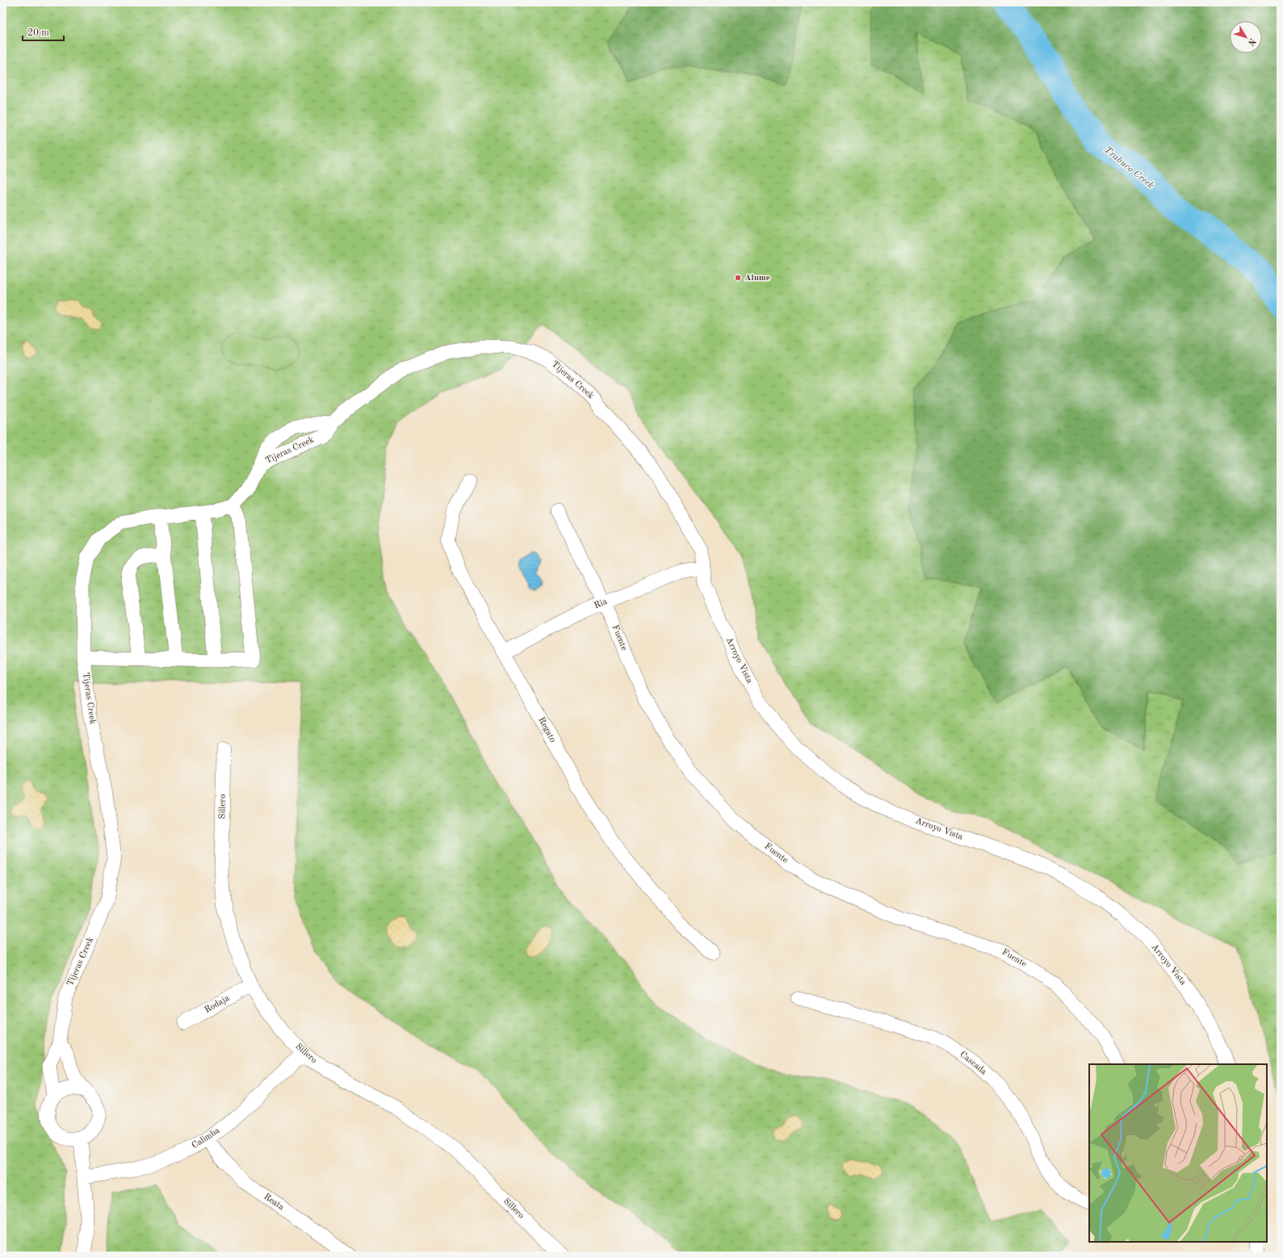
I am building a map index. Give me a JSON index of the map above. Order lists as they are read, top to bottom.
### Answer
{
  "streets": {
    "street": [
      "Tijeras Creek",
      "Ria",
      "Fuente",
      "Arroyo Vista",
      "Regato",
      "Sillero",
      "Rodaja",
      "Cascada",
      "Calimba",
      "Reata"
    ]
  },
  "crossings": [
    ["Tijeras Creek", "Arroyo Vista"],
    ["Ria", "Fuente"],
    ["Ria", "Arroyo Vista"],
    ["Ria", "Regato"],
    ["Sillero", "Rodaja"],
    ["Sillero", "Calimba"],
    ["Calimba", "Reata"]
  ],
  "water": ["Trabuco Creek"],
  "places": ["Alume"],
  "scale_bar": "20 m",
  "north": "bottom right"
}
